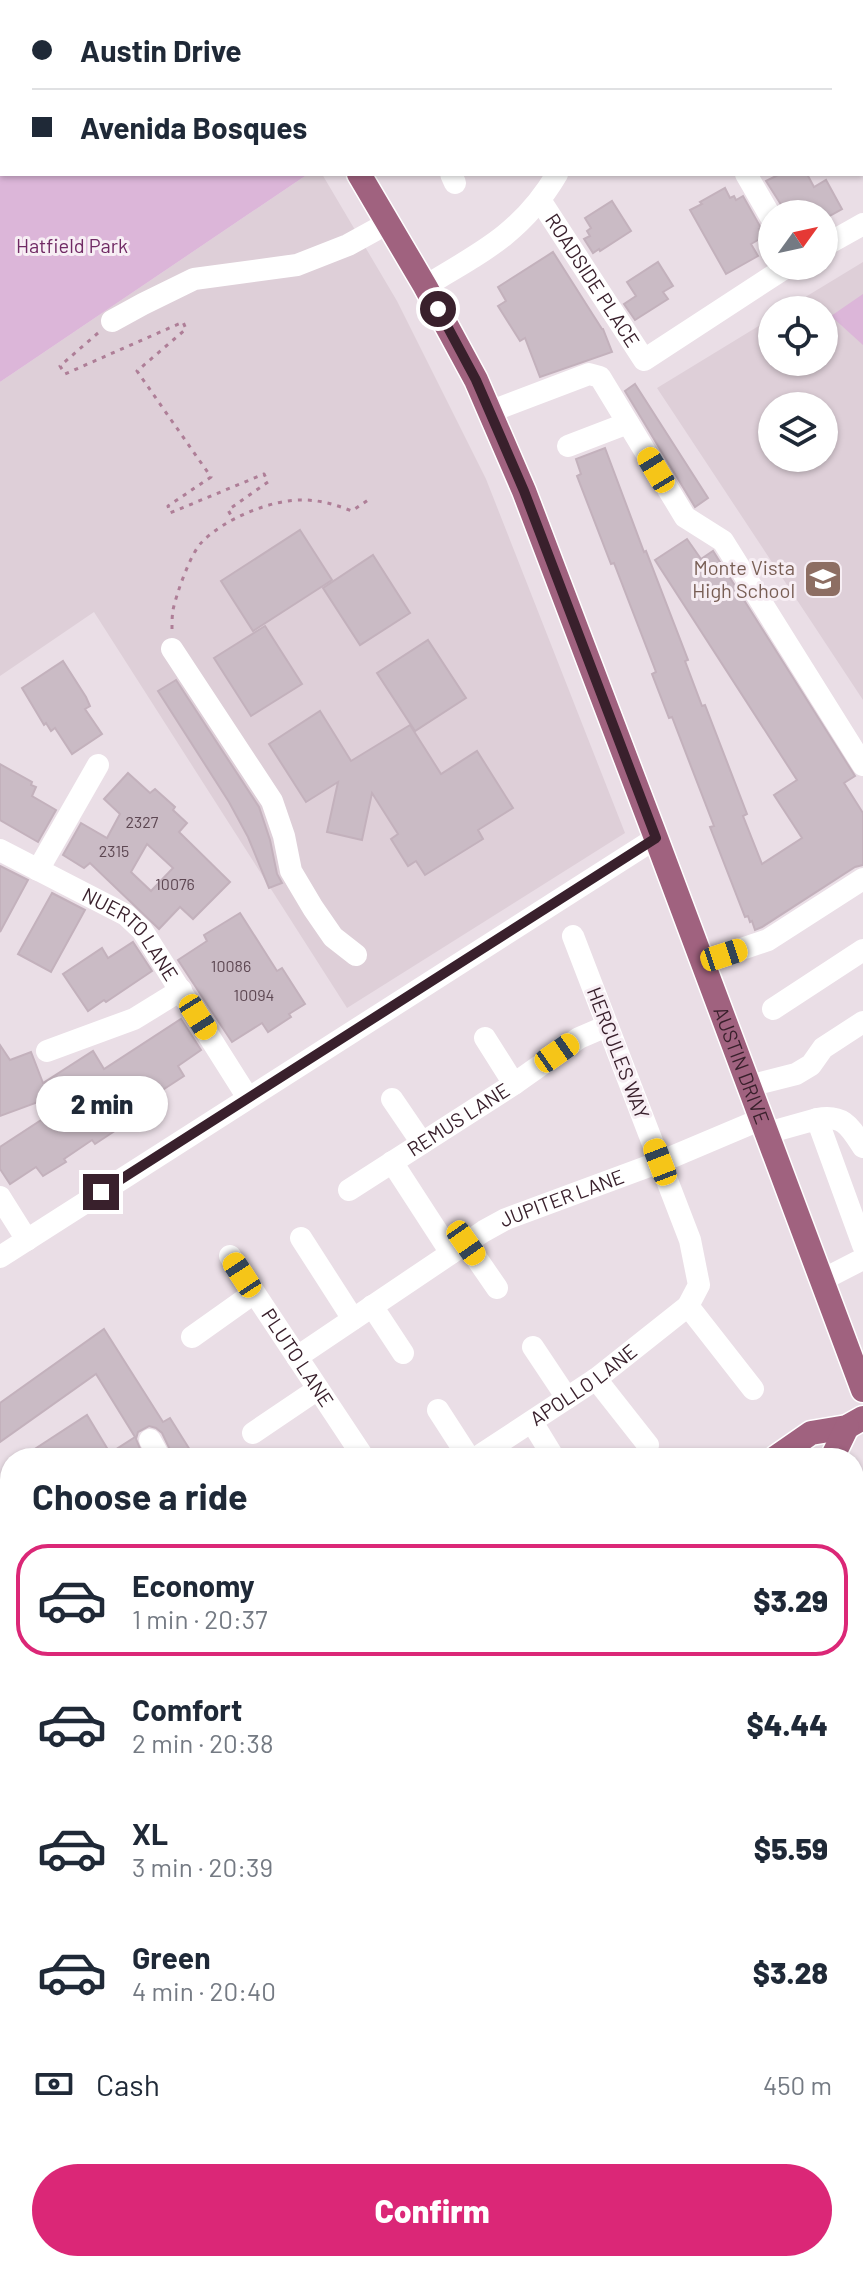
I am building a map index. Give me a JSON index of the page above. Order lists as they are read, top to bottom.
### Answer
{
  "streets": {
    "main road": ["AUSTIN DRIVE"],
    "street": [
      "ROADSIDE PLACE",
      "NUERTO LANE",
      "HERCULES WAY",
      "REMUS LANE",
      "JUPITER LANE",
      "PLUTO LANE",
      "APOLLO LANE"
    ]
  },
  "crossings": [
    ["HERCULES WAY", "REMUS LANE"],
    ["HERCULES WAY", "JUPITER LANE"],
    ["HERCULES WAY", "APOLLO LANE"],
    ["AUSTIN DRIVE", "JUPITER LANE"],
    ["JUPITER LANE", "PLUTO LANE"]
  ],
  "parks": ["Hatfield Park"],
  "places": {
    "school or university": ["Monte Vista High School"]
  },
  "house_numbers": [
    "2327",
    "2315",
    "10076",
    "10086",
    "10094"
  ],
  "north": "top right",
  "page": {
    "banner": ["Austin Drive", "Avenida Bosques"],
    "bubble": "2 min",
    "heading": "Choose a ride",
    "list": [
      {
        "name": "Economy",
        "note": "1 min · 20:37",
        "value": "$3.29"
      },
      {
        "name": "Comfort",
        "note": "2 min · 20:38",
        "value": "$4.44"
      },
      {
        "name": "XL",
        "note": "3 min · 20:39",
        "value": "$5.59"
      },
      {
        "name": "Green",
        "note": "4 min · 20:40",
        "value": "$3.28"
      }
    ],
    "pay": ["Cash", "450 m"],
    "buttons": "Confirm"
  }
}
